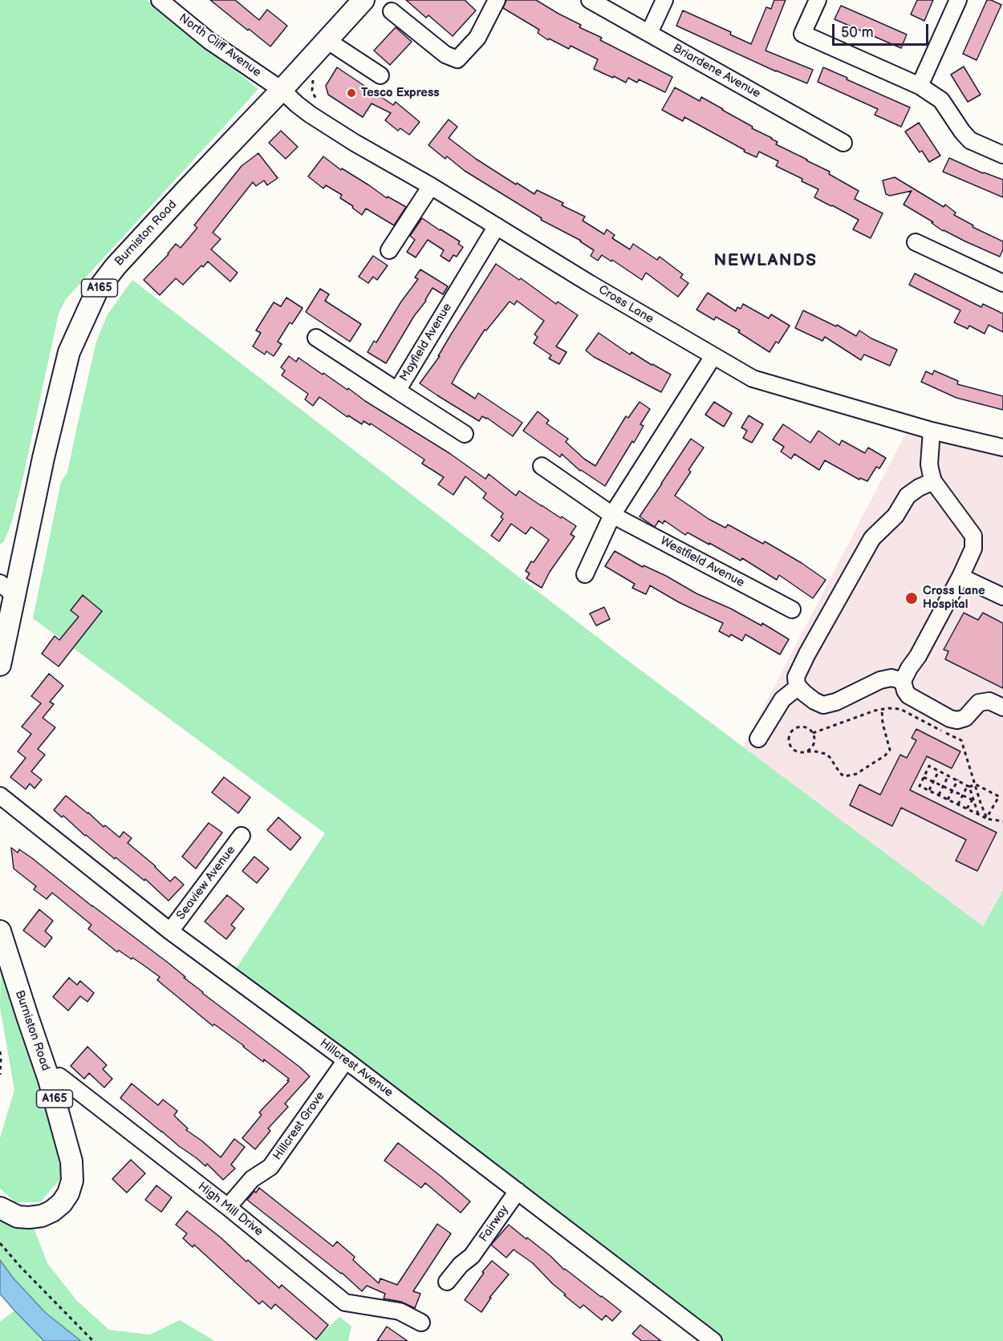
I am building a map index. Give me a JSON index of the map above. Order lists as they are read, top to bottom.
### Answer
{
  "streets": {
    "main road": ["Burniston Road", "A165"],
    "street": [
      "North Cliff Avenue",
      "Briardene Avenue",
      "Cross Lane",
      "Mayfield Avenue",
      "Westfield Avenue",
      "Seaview Avenue",
      "Hillcrest Avenue",
      "Hillcrest Grove",
      "High Mill Drive",
      "Fairway"
    ]
  },
  "crossings": [
    ["North Cliff Avenue", "Burniston Road"],
    ["North Cliff Avenue", "Cross Lane"],
    ["Burniston Road", "Cross Lane"],
    ["Burniston Road", "High Mill Drive"],
    ["Cross Lane", "Mayfield Avenue"],
    ["Seaview Avenue", "Hillcrest Avenue"],
    ["Hillcrest Avenue", "Hillcrest Grove"],
    ["Hillcrest Avenue", "Fairway"],
    ["Hillcrest Grove", "High Mill Drive"]
  ],
  "districts": ["NEWLANDS"],
  "places": ["Tesco Express", "Cross Lane Hospital"],
  "scale_bar": "50 m"
}
